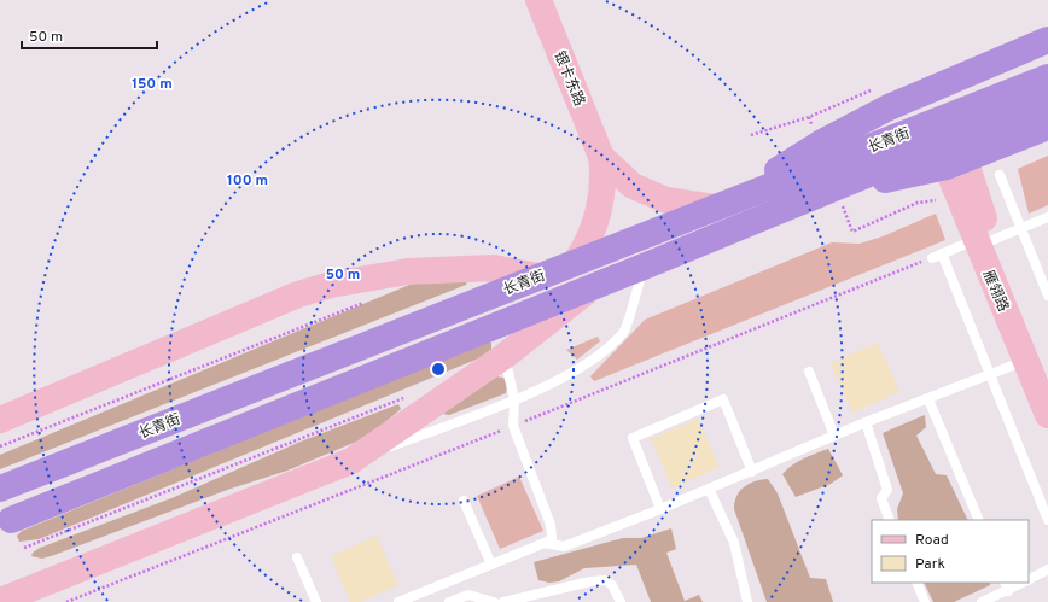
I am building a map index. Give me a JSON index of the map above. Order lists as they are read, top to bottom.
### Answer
{
  "streets": {
    "highway": ["长青街"],
    "street": ["银卡东路", "雁翎路"]
  },
  "legend": ["Road", "Park"],
  "scale_bar": "50 m",
  "rings": ["150 m", "100 m", "50 m"]
}
